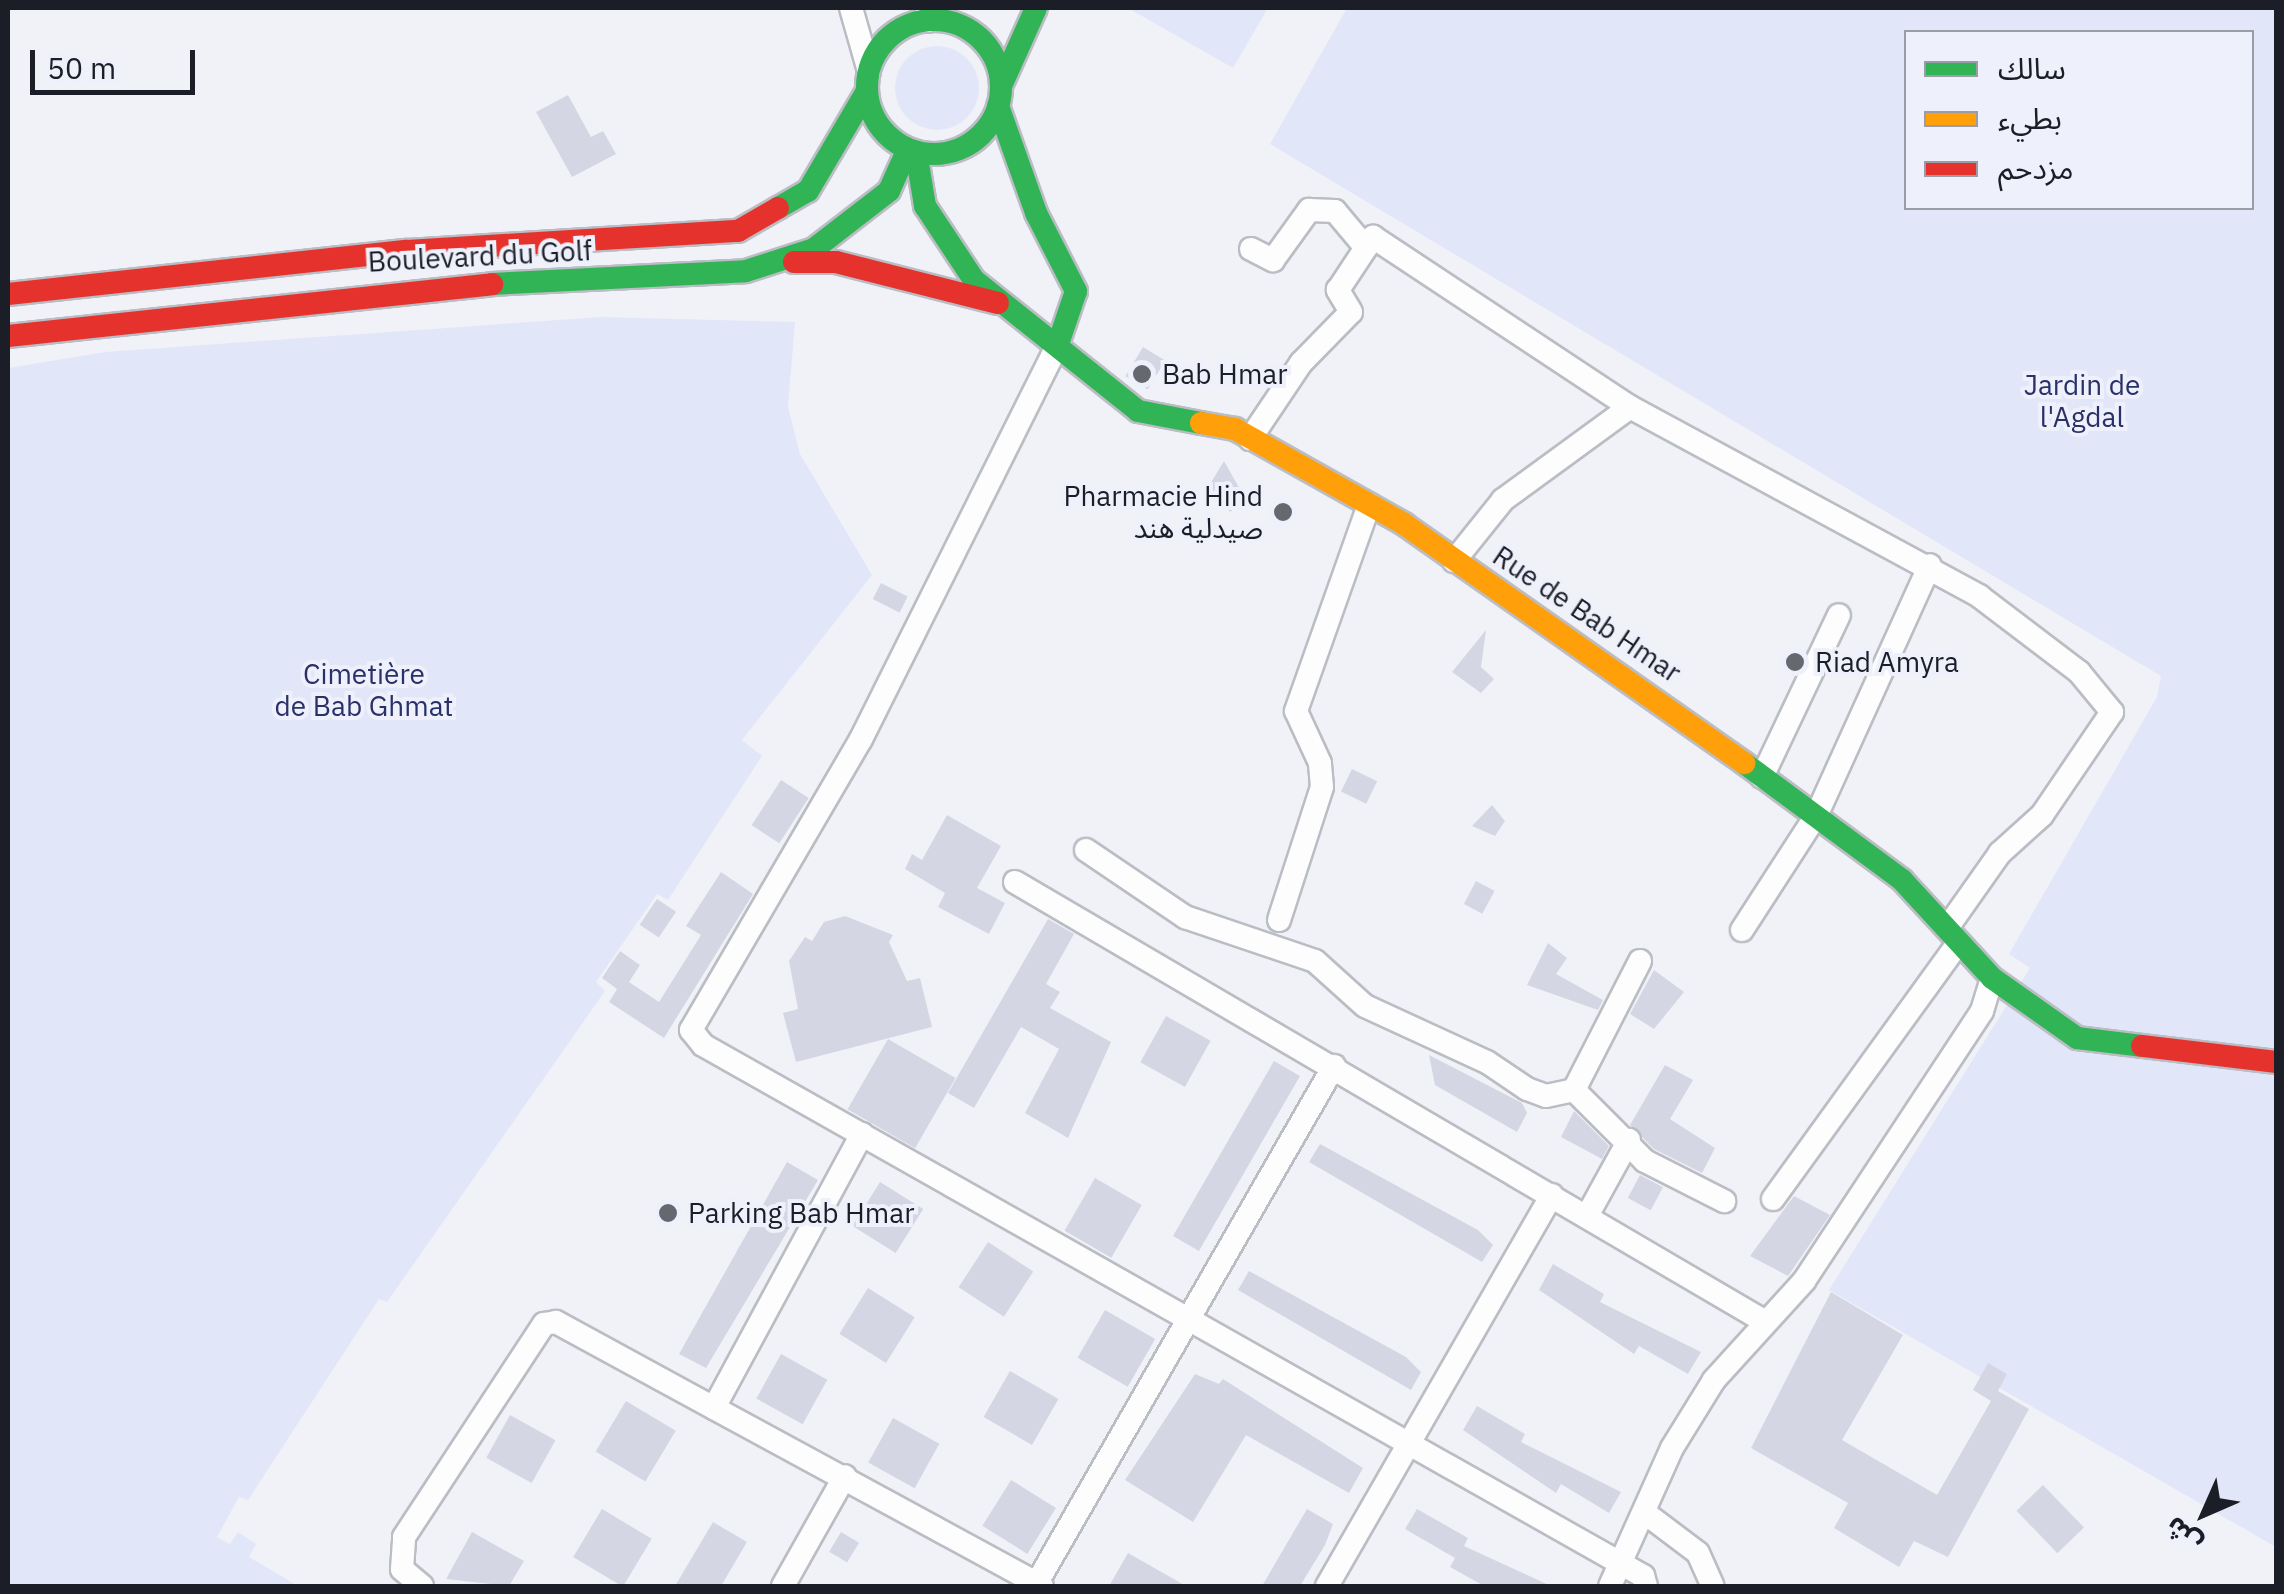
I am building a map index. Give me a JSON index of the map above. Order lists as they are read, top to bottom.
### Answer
{
  "streets": {
    "main road": ["Boulevard du Golf", "Rue de Bab Hmar"]
  },
  "crossings": [
    ["Boulevard du Golf", "Rue de Bab Hmar"]
  ],
  "parks": ["Jardin de l'Agdal", "Cimetière de Bab Ghmat"],
  "places": [
    "Bab Hmar",
    "Pharmacie Hind صيدلية هند",
    "Riad Amyra",
    "Parking Bab Hmar"
  ],
  "legend": ["سالك", "بطيء", "مزدحم"],
  "scale_bar": "50 m",
  "north": "bottom left"
}
